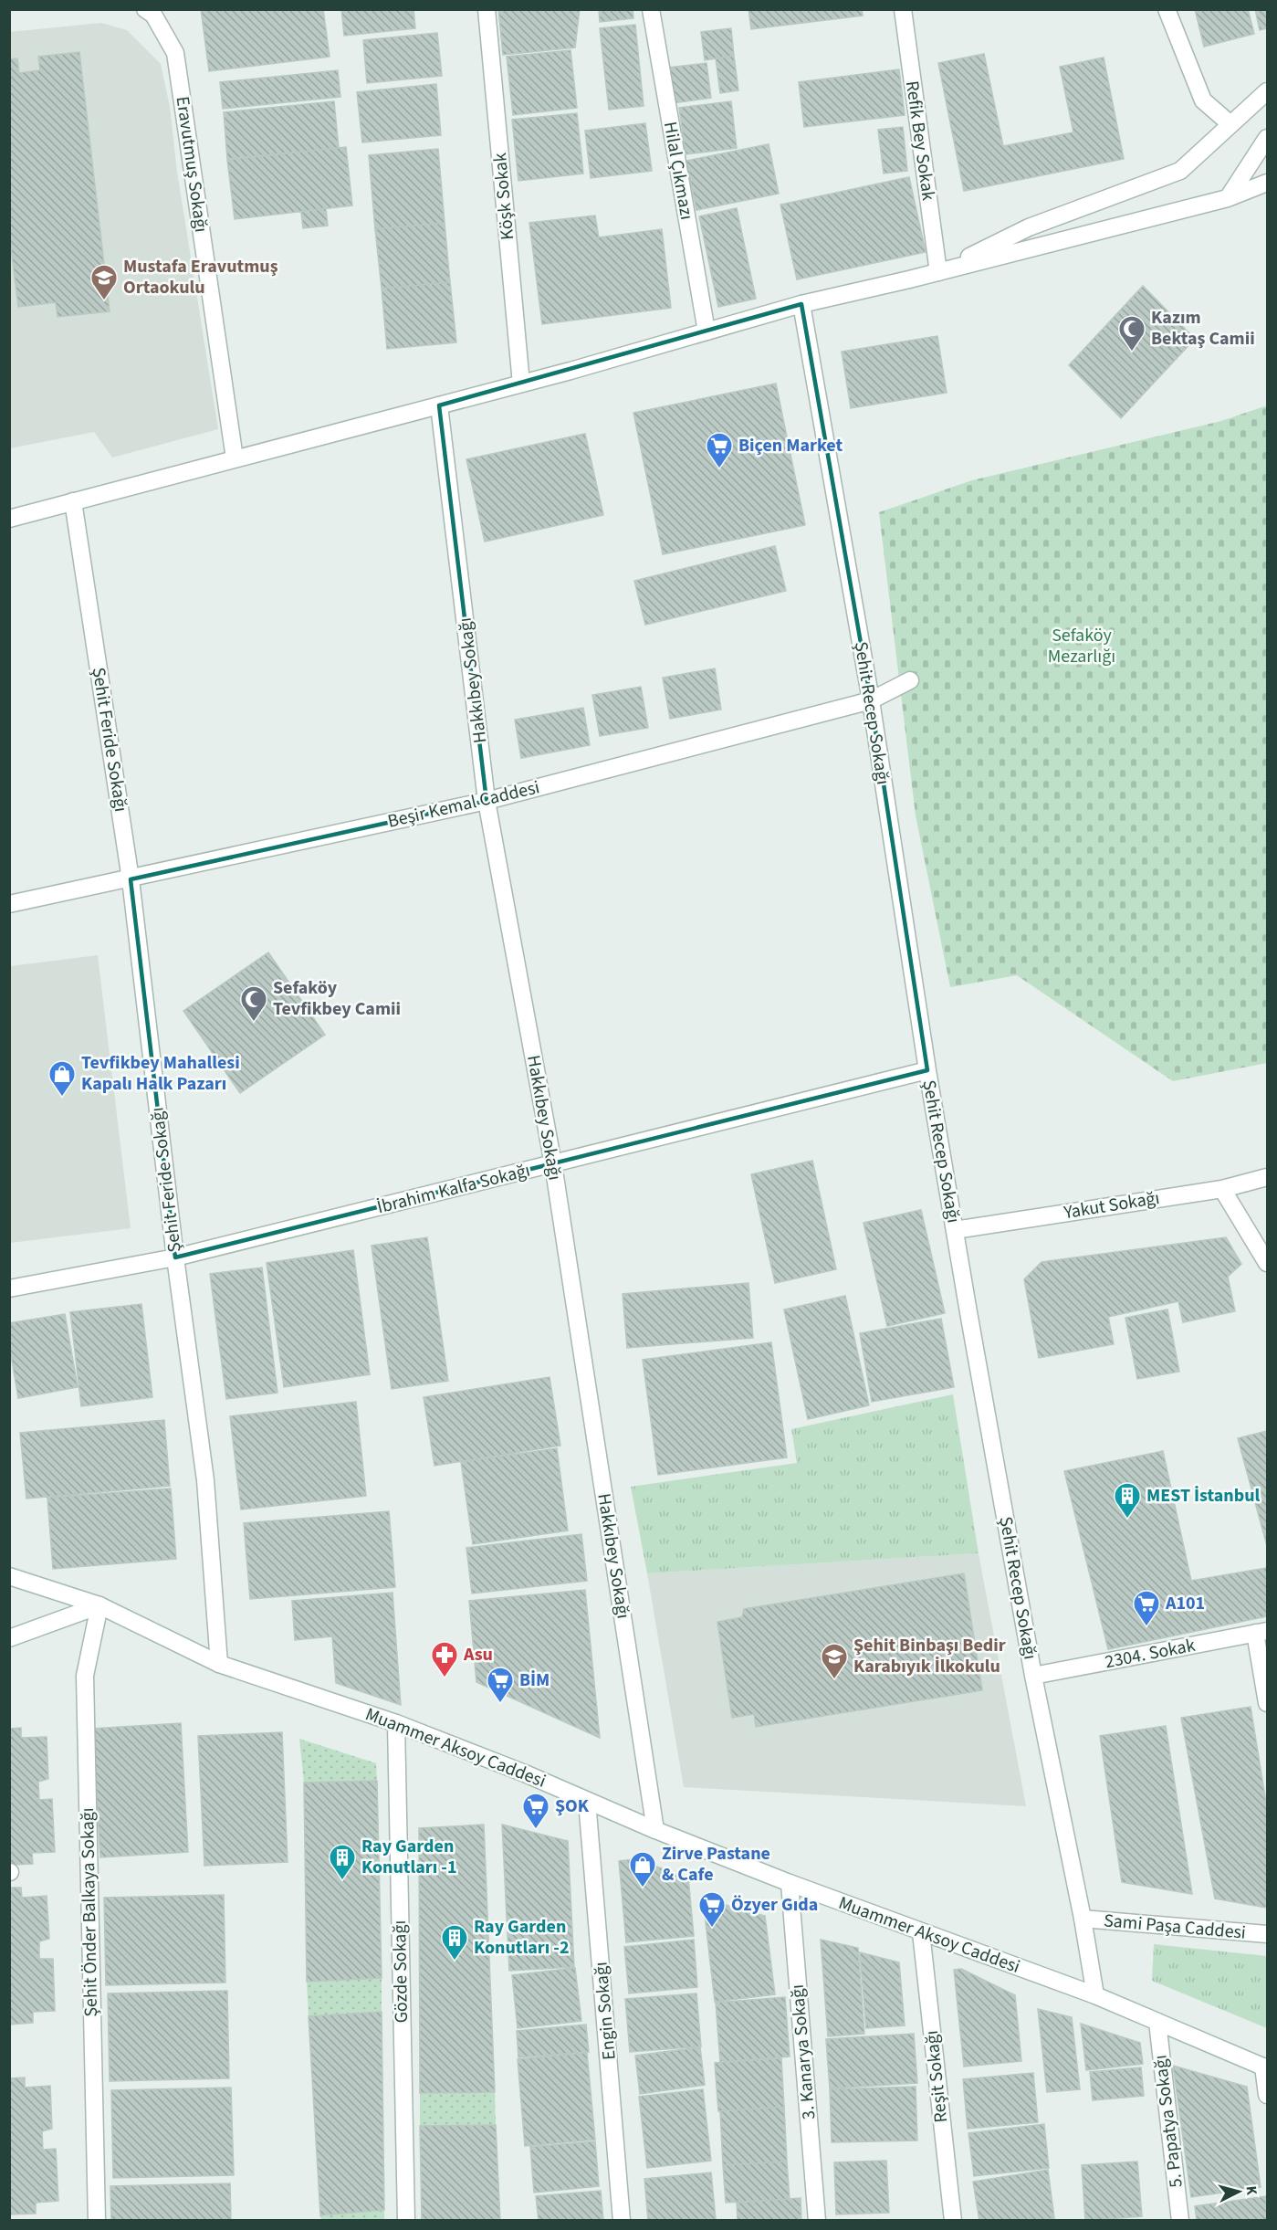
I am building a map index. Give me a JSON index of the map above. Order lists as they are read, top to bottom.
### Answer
{
  "streets": {
    "street": [
      "Refik Bey Sokak",
      "Eravutmuş Sokağı",
      "Hilal Çıkmazı",
      "Köşk Sokak",
      "Hakkıbey Sokağı",
      "Şehit Recep Sokağı",
      "Şehit Feride Sokağı",
      "Beşir Kemal Caddesi",
      "İbrahim Kalfa Sokağı",
      "Yakut Sokağı",
      "2304. Sokak",
      "Muammer Aksoy Caddesi",
      "Şehit Önder Balkaya Sokağı",
      "Sami Paşa Caddesi",
      "Gözde Sokağı",
      "Engin Sokağı",
      "3. Kanarya Sokağı",
      "Reşit Sokağı",
      "5. Papatya Sokağı"
    ]
  },
  "crossings": [
    ["Hakkıbey Sokağı", "Beşir Kemal Caddesi"],
    ["Hakkıbey Sokağı", "İbrahim Kalfa Sokağı"],
    ["Hakkıbey Sokağı", "Muammer Aksoy Caddesi"],
    ["Şehit Recep Sokağı", "Beşir Kemal Caddesi"],
    ["Şehit Recep Sokağı", "İbrahim Kalfa Sokağı"],
    ["Şehit Recep Sokağı", "Yakut Sokağı"],
    ["Şehit Recep Sokağı", "2304. Sokak"],
    ["Şehit Recep Sokağı", "Muammer Aksoy Caddesi"],
    ["Şehit Recep Sokağı", "Sami Paşa Caddesi"],
    ["Şehit Feride Sokağı", "Beşir Kemal Caddesi"],
    ["Şehit Feride Sokağı", "İbrahim Kalfa Sokağı"],
    ["Şehit Feride Sokağı", "Muammer Aksoy Caddesi"],
    ["Muammer Aksoy Caddesi", "Şehit Önder Balkaya Sokağı"],
    ["Muammer Aksoy Caddesi", "Gözde Sokağı"],
    ["Muammer Aksoy Caddesi", "Engin Sokağı"],
    ["Muammer Aksoy Caddesi", "3. Kanarya Sokağı"],
    ["Muammer Aksoy Caddesi", "Reşit Sokağı"],
    ["Muammer Aksoy Caddesi", "5. Papatya Sokağı"]
  ],
  "parks": ["Sefaköy Mezarlığı"],
  "places": {
    "school or university": ["Mustafa Eravutmuş Ortaokulu", "Şehit Binbaşı Bedir Karabıyık İlkokulu"],
    "mosque": ["Kazım Bektaş Camii", "Sefaköy Tevfikbey Camii"],
    "supermarket": [
      "Biçen Market",
      "A101",
      "BİM",
      "ŞOK",
      "Özyer Gıda"
    ],
    "shop": ["Tevfikbey Mahallesi Kapalı Halk Pazarı", "Zirve Pastane & Cafe"],
    "building": ["MEST İstanbul", "Ray Garden Konutları -1", "Ray Garden Konutları -2"],
    "pharmacy": ["Asu"]
  },
  "north": "right"
}
